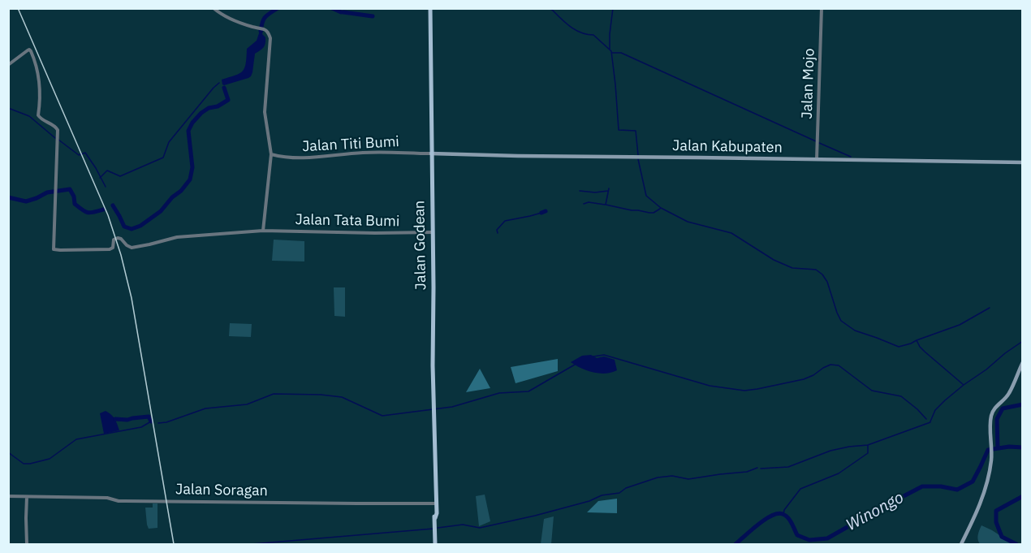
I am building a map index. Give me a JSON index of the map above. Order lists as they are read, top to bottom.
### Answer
{
  "streets": {
    "main road": ["Jalan Kabupaten", "Jalan Godean"],
    "street": [
      "Jalan Mojo",
      "Jalan Titi Bumi",
      "Jalan Tata Bumi",
      "Jalan Soragan"
    ]
  },
  "crossings": [
    ["Jalan Mojo", "Jalan Kabupaten"],
    ["Jalan Titi Bumi", "Jalan Kabupaten"],
    ["Jalan Titi Bumi", "Jalan Godean"],
    ["Jalan Kabupaten", "Jalan Godean"],
    ["Jalan Tata Bumi", "Jalan Godean"],
    ["Jalan Godean", "Jalan Soragan"]
  ],
  "water": ["Winongo"]
}
